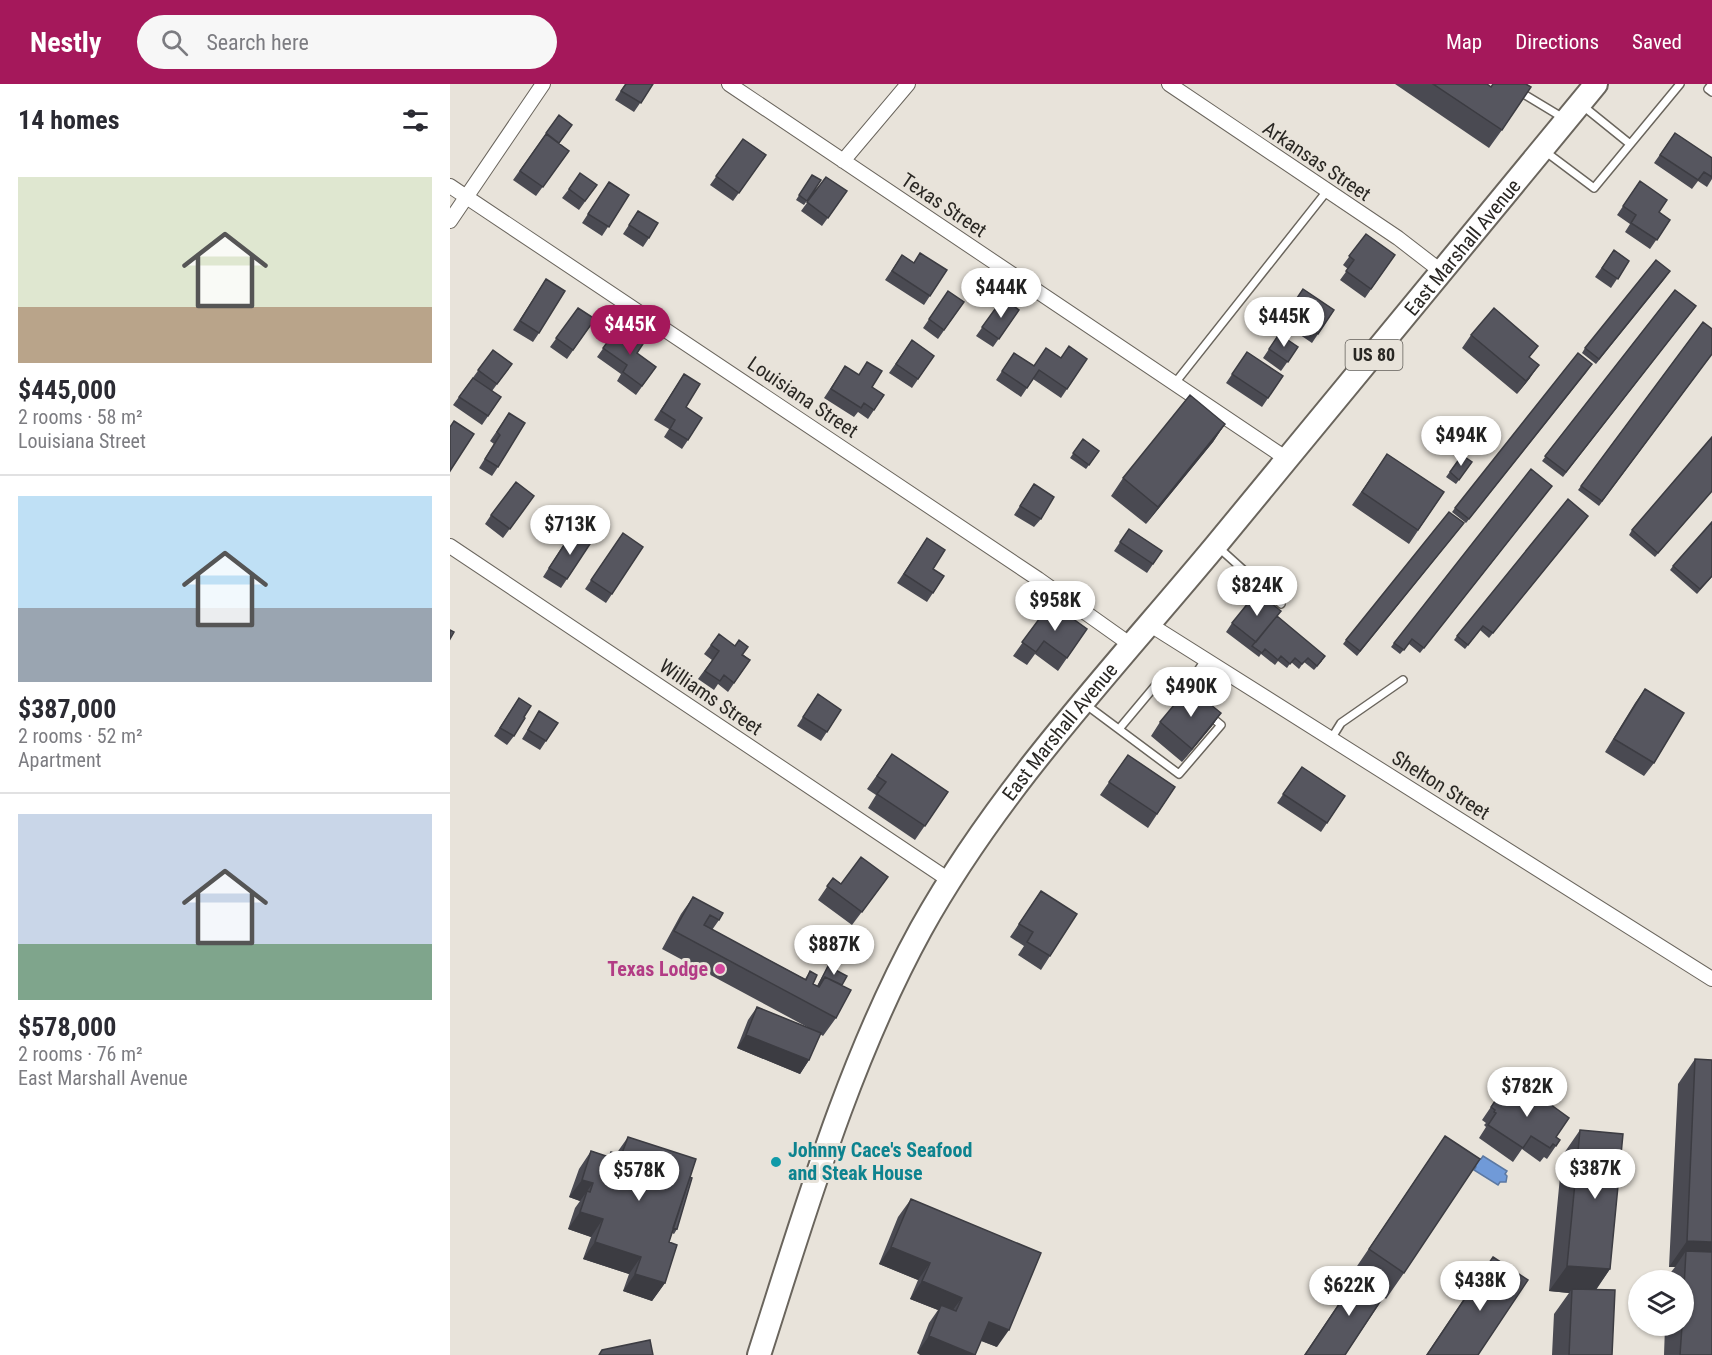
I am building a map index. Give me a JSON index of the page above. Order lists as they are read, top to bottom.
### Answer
{
  "streets": {
    "main road": ["East Marshall Avenue", "US 80"],
    "street": [
      "Arkansas Street",
      "Texas Street",
      "Louisiana Street",
      "Williams Street",
      "Shelton Street"
    ]
  },
  "crossings": [
    ["Arkansas Street", "East Marshall Avenue"],
    ["Texas Street", "East Marshall Avenue"],
    ["East Marshall Avenue", "Louisiana Street"],
    ["East Marshall Avenue", "Williams Street"],
    ["East Marshall Avenue", "Shelton Street"]
  ],
  "places": ["Texas Lodge", "Johnny Cace's Seafood and Steak House"],
  "page": {
    "header": "Nestly",
    "search": "Search here",
    "nav": ["Map", "Directions", "Saved"],
    "heading": "14 homes",
    "list": [
      {
        "name": "$445,000",
        "note": "2 rooms · 58 m² · Louisiana Street"
      },
      {
        "name": "$387,000",
        "note": "2 rooms · 52 m² · Apartment"
      },
      {
        "name": "$578,000",
        "note": "2 rooms · 76 m² · East Marshall Avenue"
      }
    ],
    "price": [
      "$444K",
      "$445K",
      "$445K",
      "$494K",
      "$713K",
      "$824K",
      "$958K",
      "$490K",
      "$887K",
      "$782K",
      "$387K",
      "$578K",
      "$438K",
      "$622K"
    ]
  }
}
